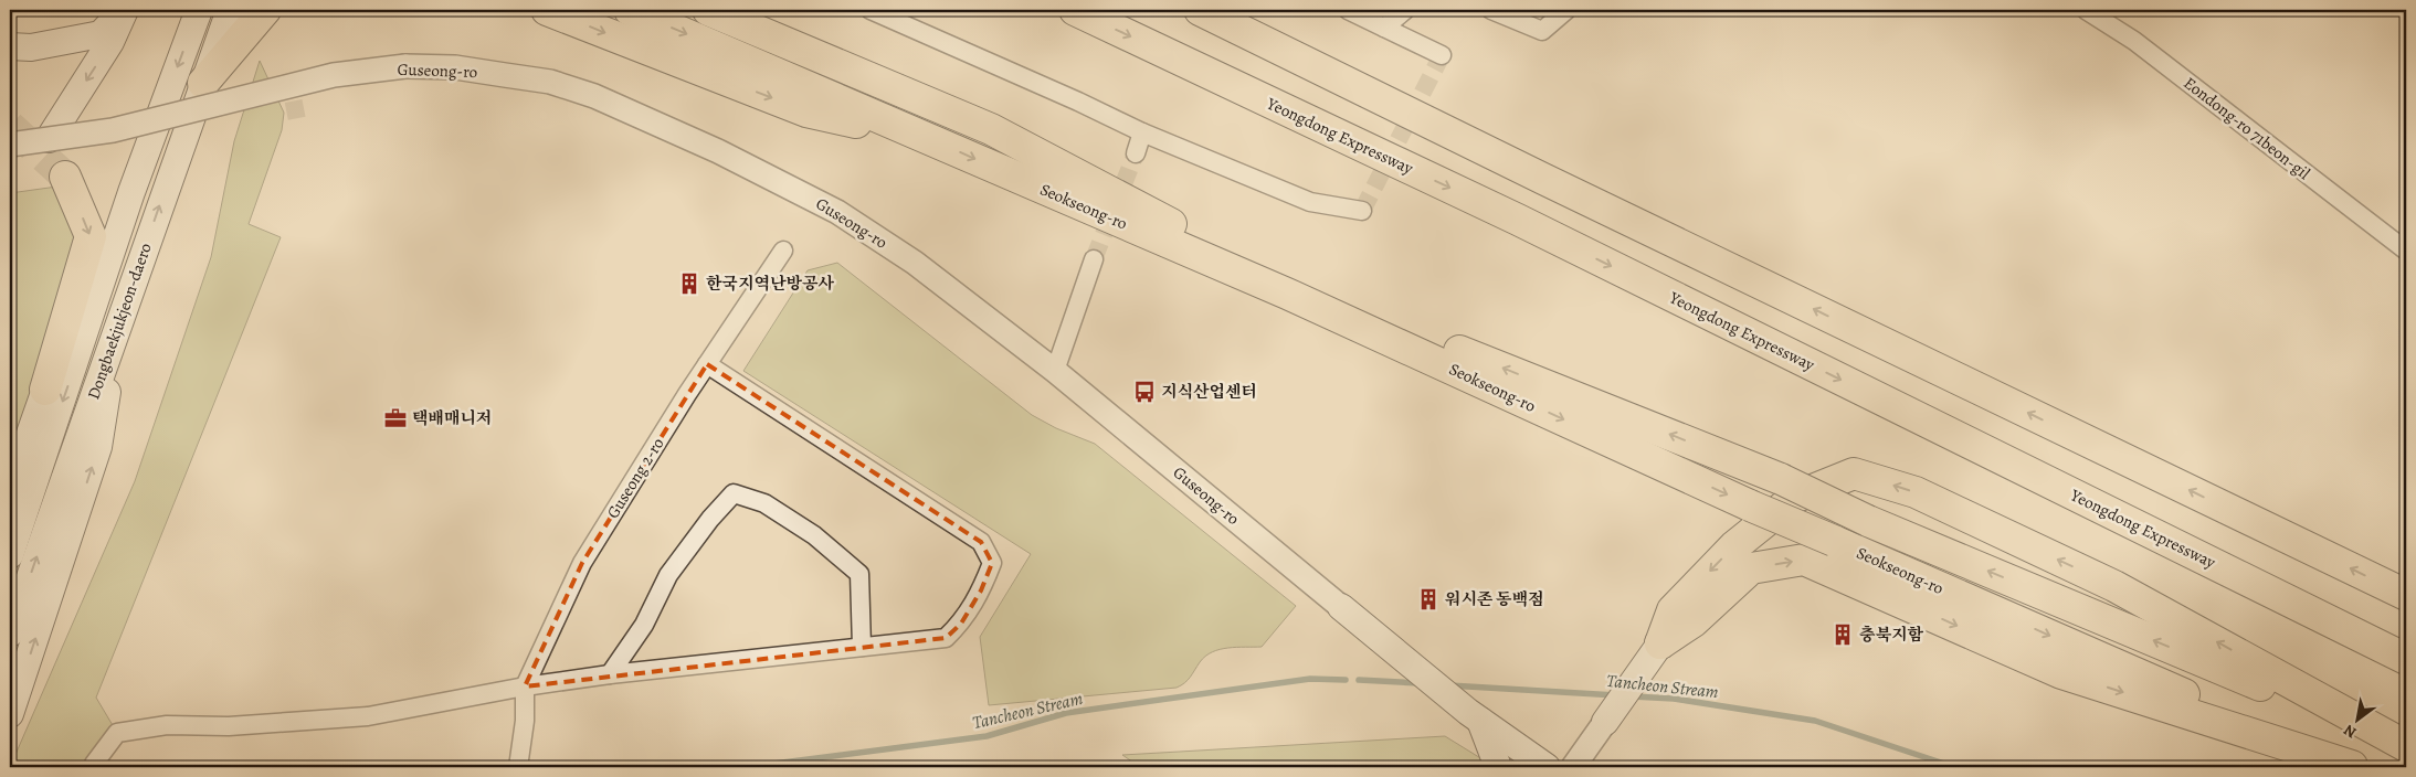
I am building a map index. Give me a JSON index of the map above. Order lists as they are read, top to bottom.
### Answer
{
  "streets": {
    "highway": ["Yeongdong Expressway", "Seokseong-ro"],
    "main road": ["Guseong-ro", "Dongbaekjukjeon-daero"],
    "street": ["Eondong-ro 71beon-gil", "Guseong 2-ro"]
  },
  "water": ["Tancheon Stream"],
  "places": {
    "building": ["한국지역난방공사", "워시존 동백점", "충북지함"],
    "bus stop": ["지식산업센터"],
    "office": ["택배매니저"]
  },
  "north": "bottom left"
}
